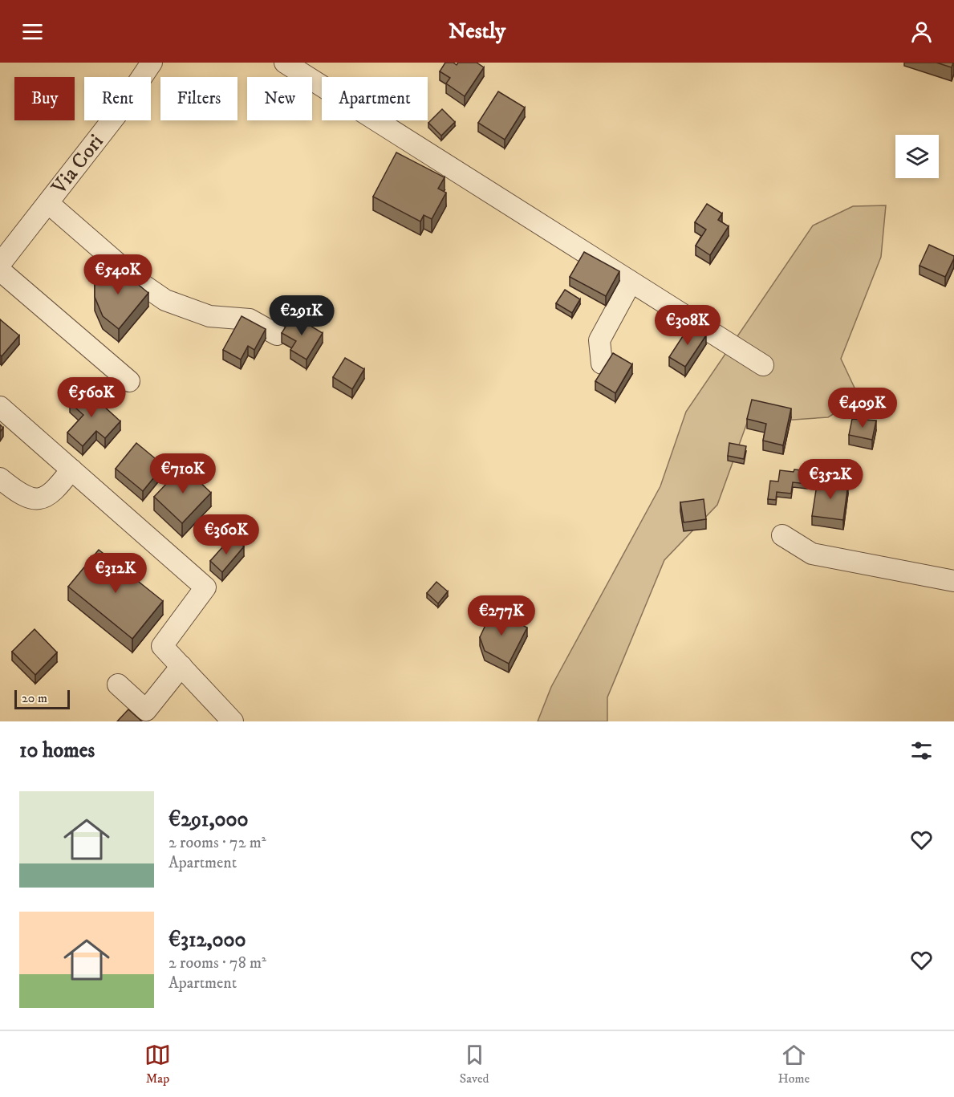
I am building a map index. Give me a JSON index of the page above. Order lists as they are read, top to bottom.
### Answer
{
  "streets": {
    "street": ["Via Cori"]
  },
  "scale_bar": "20 m",
  "page": {
    "header": "Nestly",
    "chip": [
      "Buy",
      "Rent",
      "Filters",
      "New",
      "Apartment"
    ],
    "price": [
      "€540K",
      "€291K",
      "€308K",
      "€560K",
      "€409K",
      "€710K",
      "€352K",
      "€360K",
      "€312K",
      "€277K"
    ],
    "scale": "20 m",
    "heading": "10 homes",
    "list": [
      {
        "name": "€291,000",
        "note": "2 rooms · 72 m² · Apartment"
      },
      {
        "name": "€312,000",
        "note": "2 rooms · 78 m² · Apartment"
      }
    ],
    "tabs": ["Map", "Saved", "Home"]
  }
}
